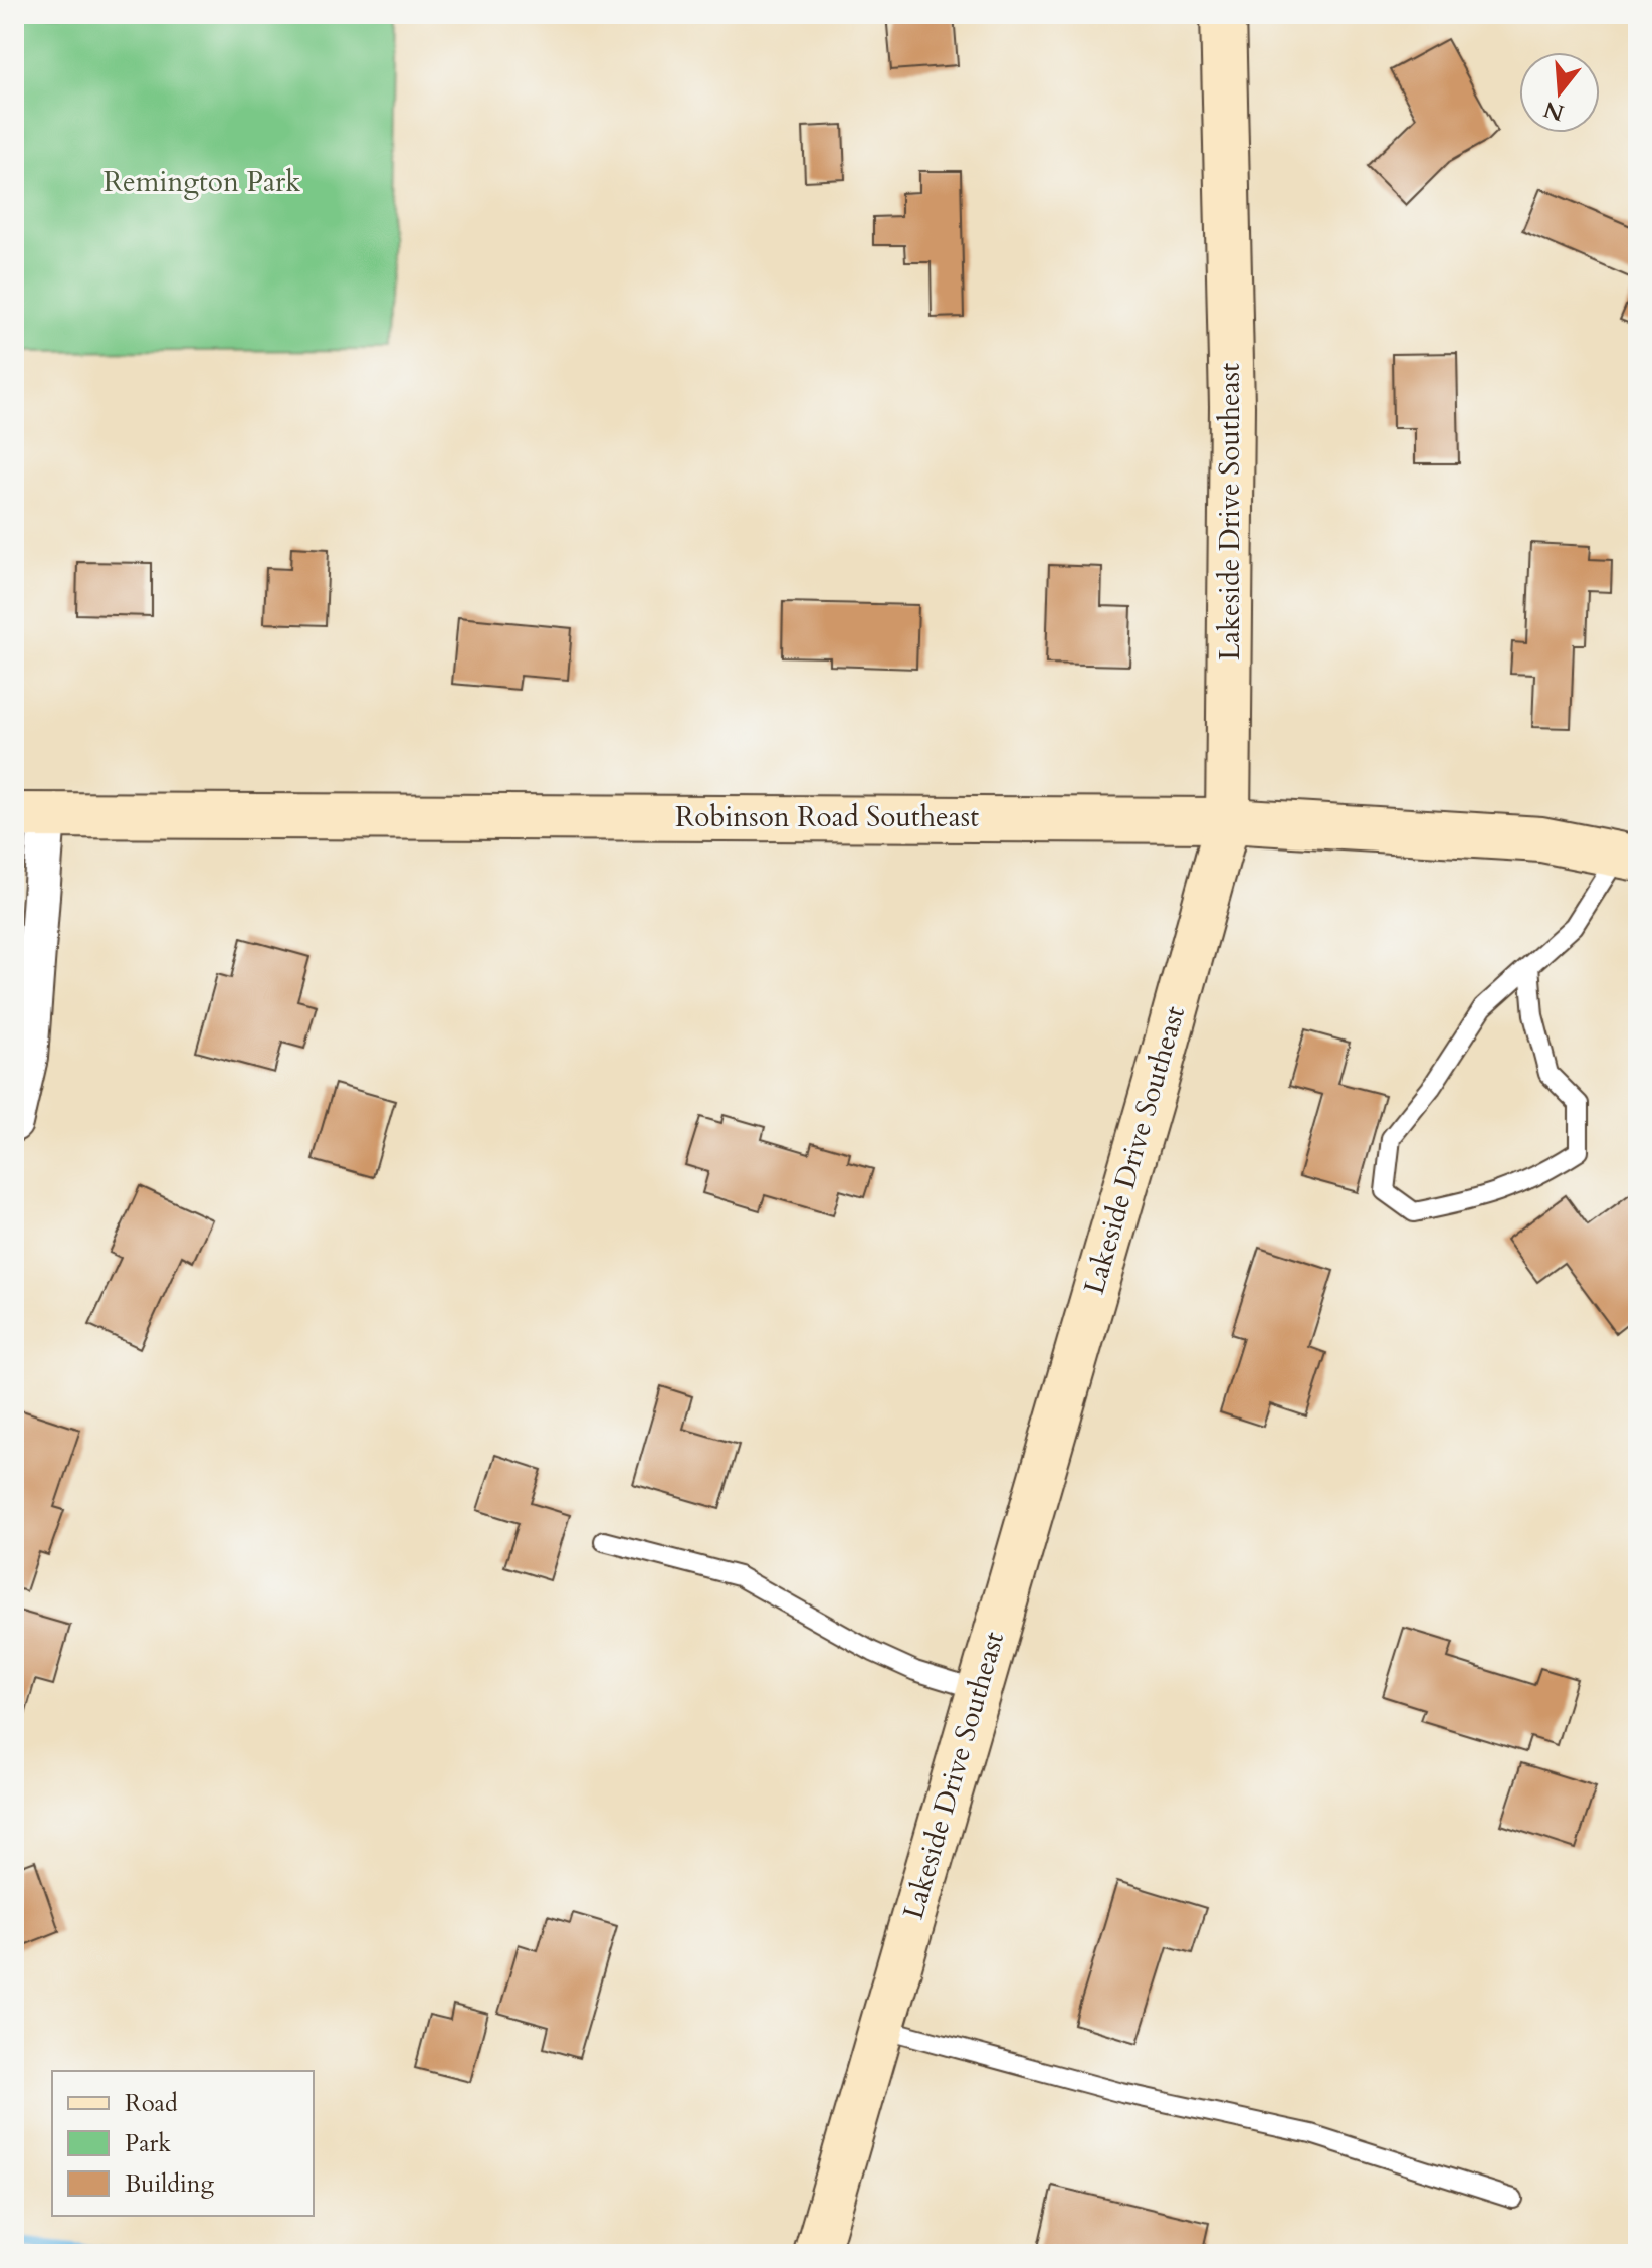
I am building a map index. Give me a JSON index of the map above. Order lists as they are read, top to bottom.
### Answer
{
  "streets": {
    "main road": ["Lakeside Drive Southeast", "Robinson Road Southeast"]
  },
  "crossings": [
    ["Lakeside Drive Southeast", "Robinson Road Southeast"]
  ],
  "parks": ["Remington Park"],
  "legend": ["Road", "Park", "Building"],
  "north": "bottom"
}
